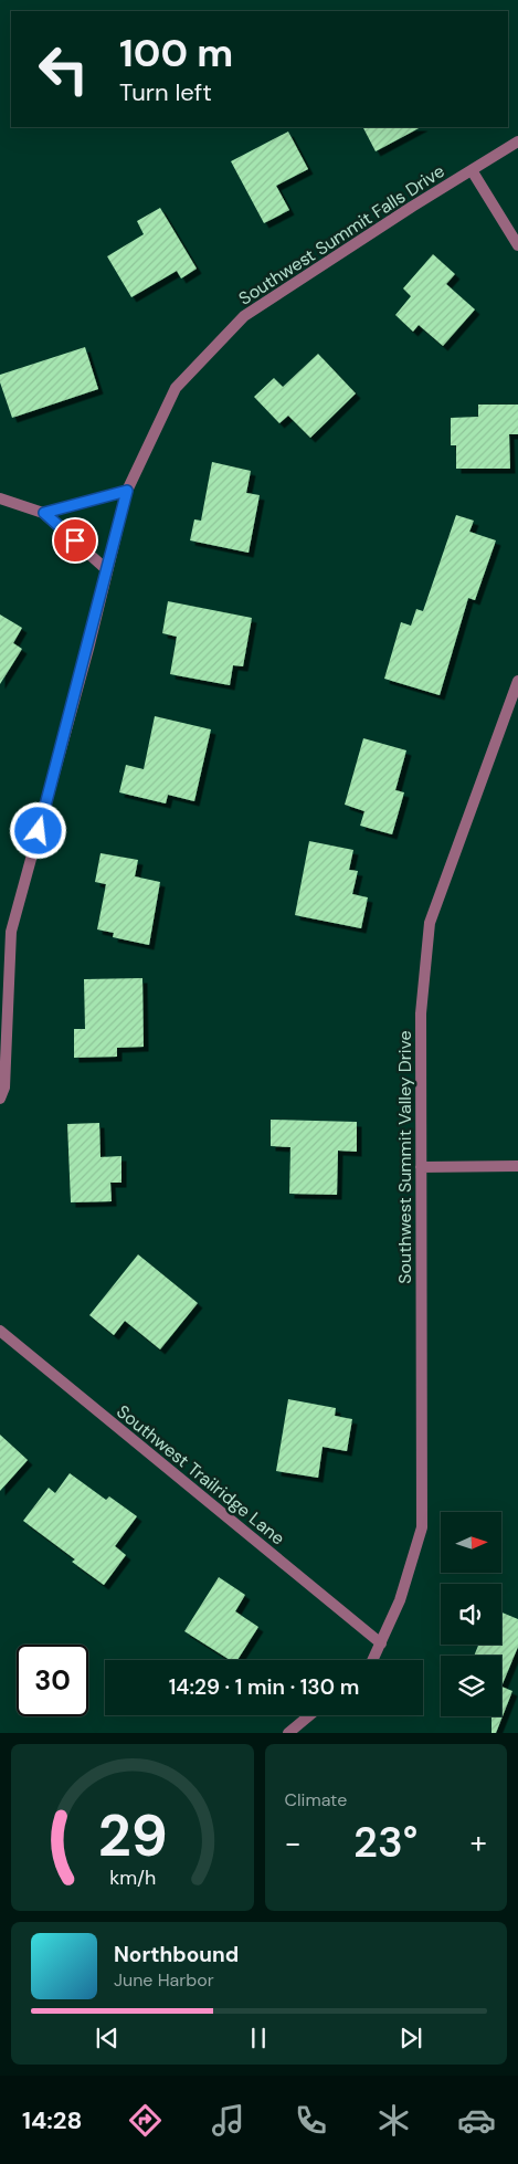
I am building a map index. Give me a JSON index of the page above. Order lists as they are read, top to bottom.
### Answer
{
  "streets": {
    "street": ["Southwest Summit Falls Drive", "Southwest Summit Valley Drive", "Southwest Trailridge Lane"]
  },
  "crossings": [
    ["Southwest Summit Valley Drive", "Southwest Trailridge Lane"]
  ],
  "north": "right",
  "page": {
    "turn": ["100 m", "Turn left"],
    "limit": "30",
    "trip": "14:29 · 1 min · 130 m",
    "tile": "Climate",
    "heat": ["−", "23°", "+"],
    "song": ["Northbound", "June Harbor"],
    "tabs": "14:28",
    "gauge": ["29", "km/h"]
  }
}
